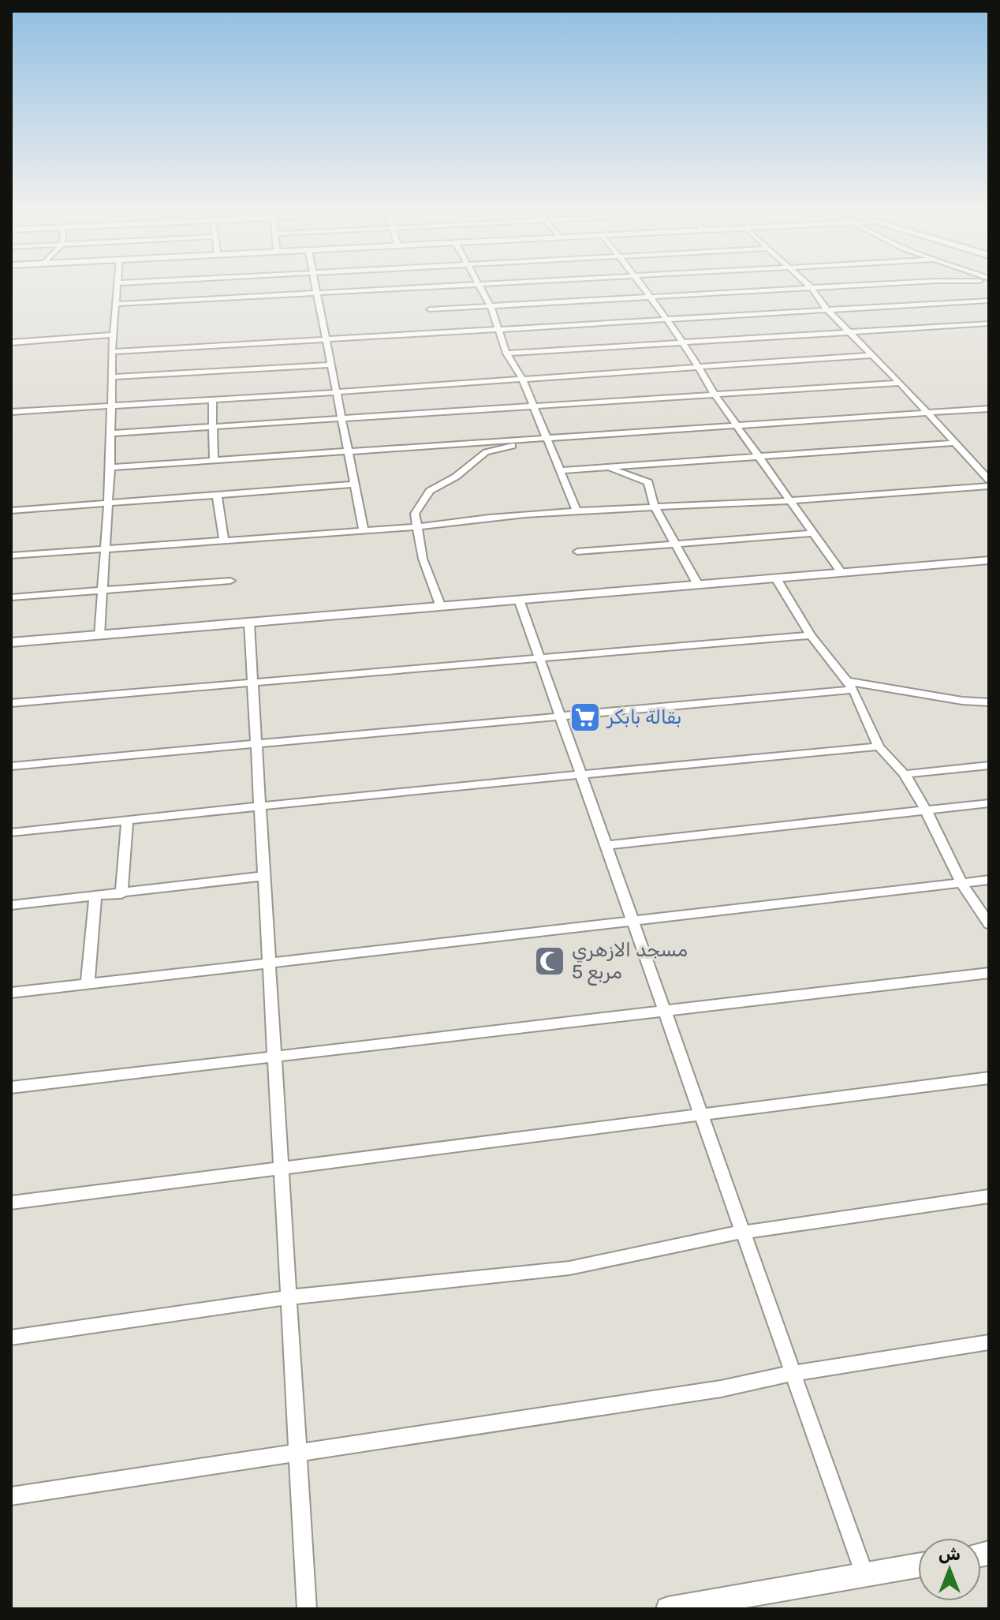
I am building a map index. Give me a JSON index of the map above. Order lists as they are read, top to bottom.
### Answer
{
  "places": {
    "supermarket": ["بقالة بابكر"],
    "mosque": ["مسجد الازهري مربع 5"]
  },
  "north": "top"
}
